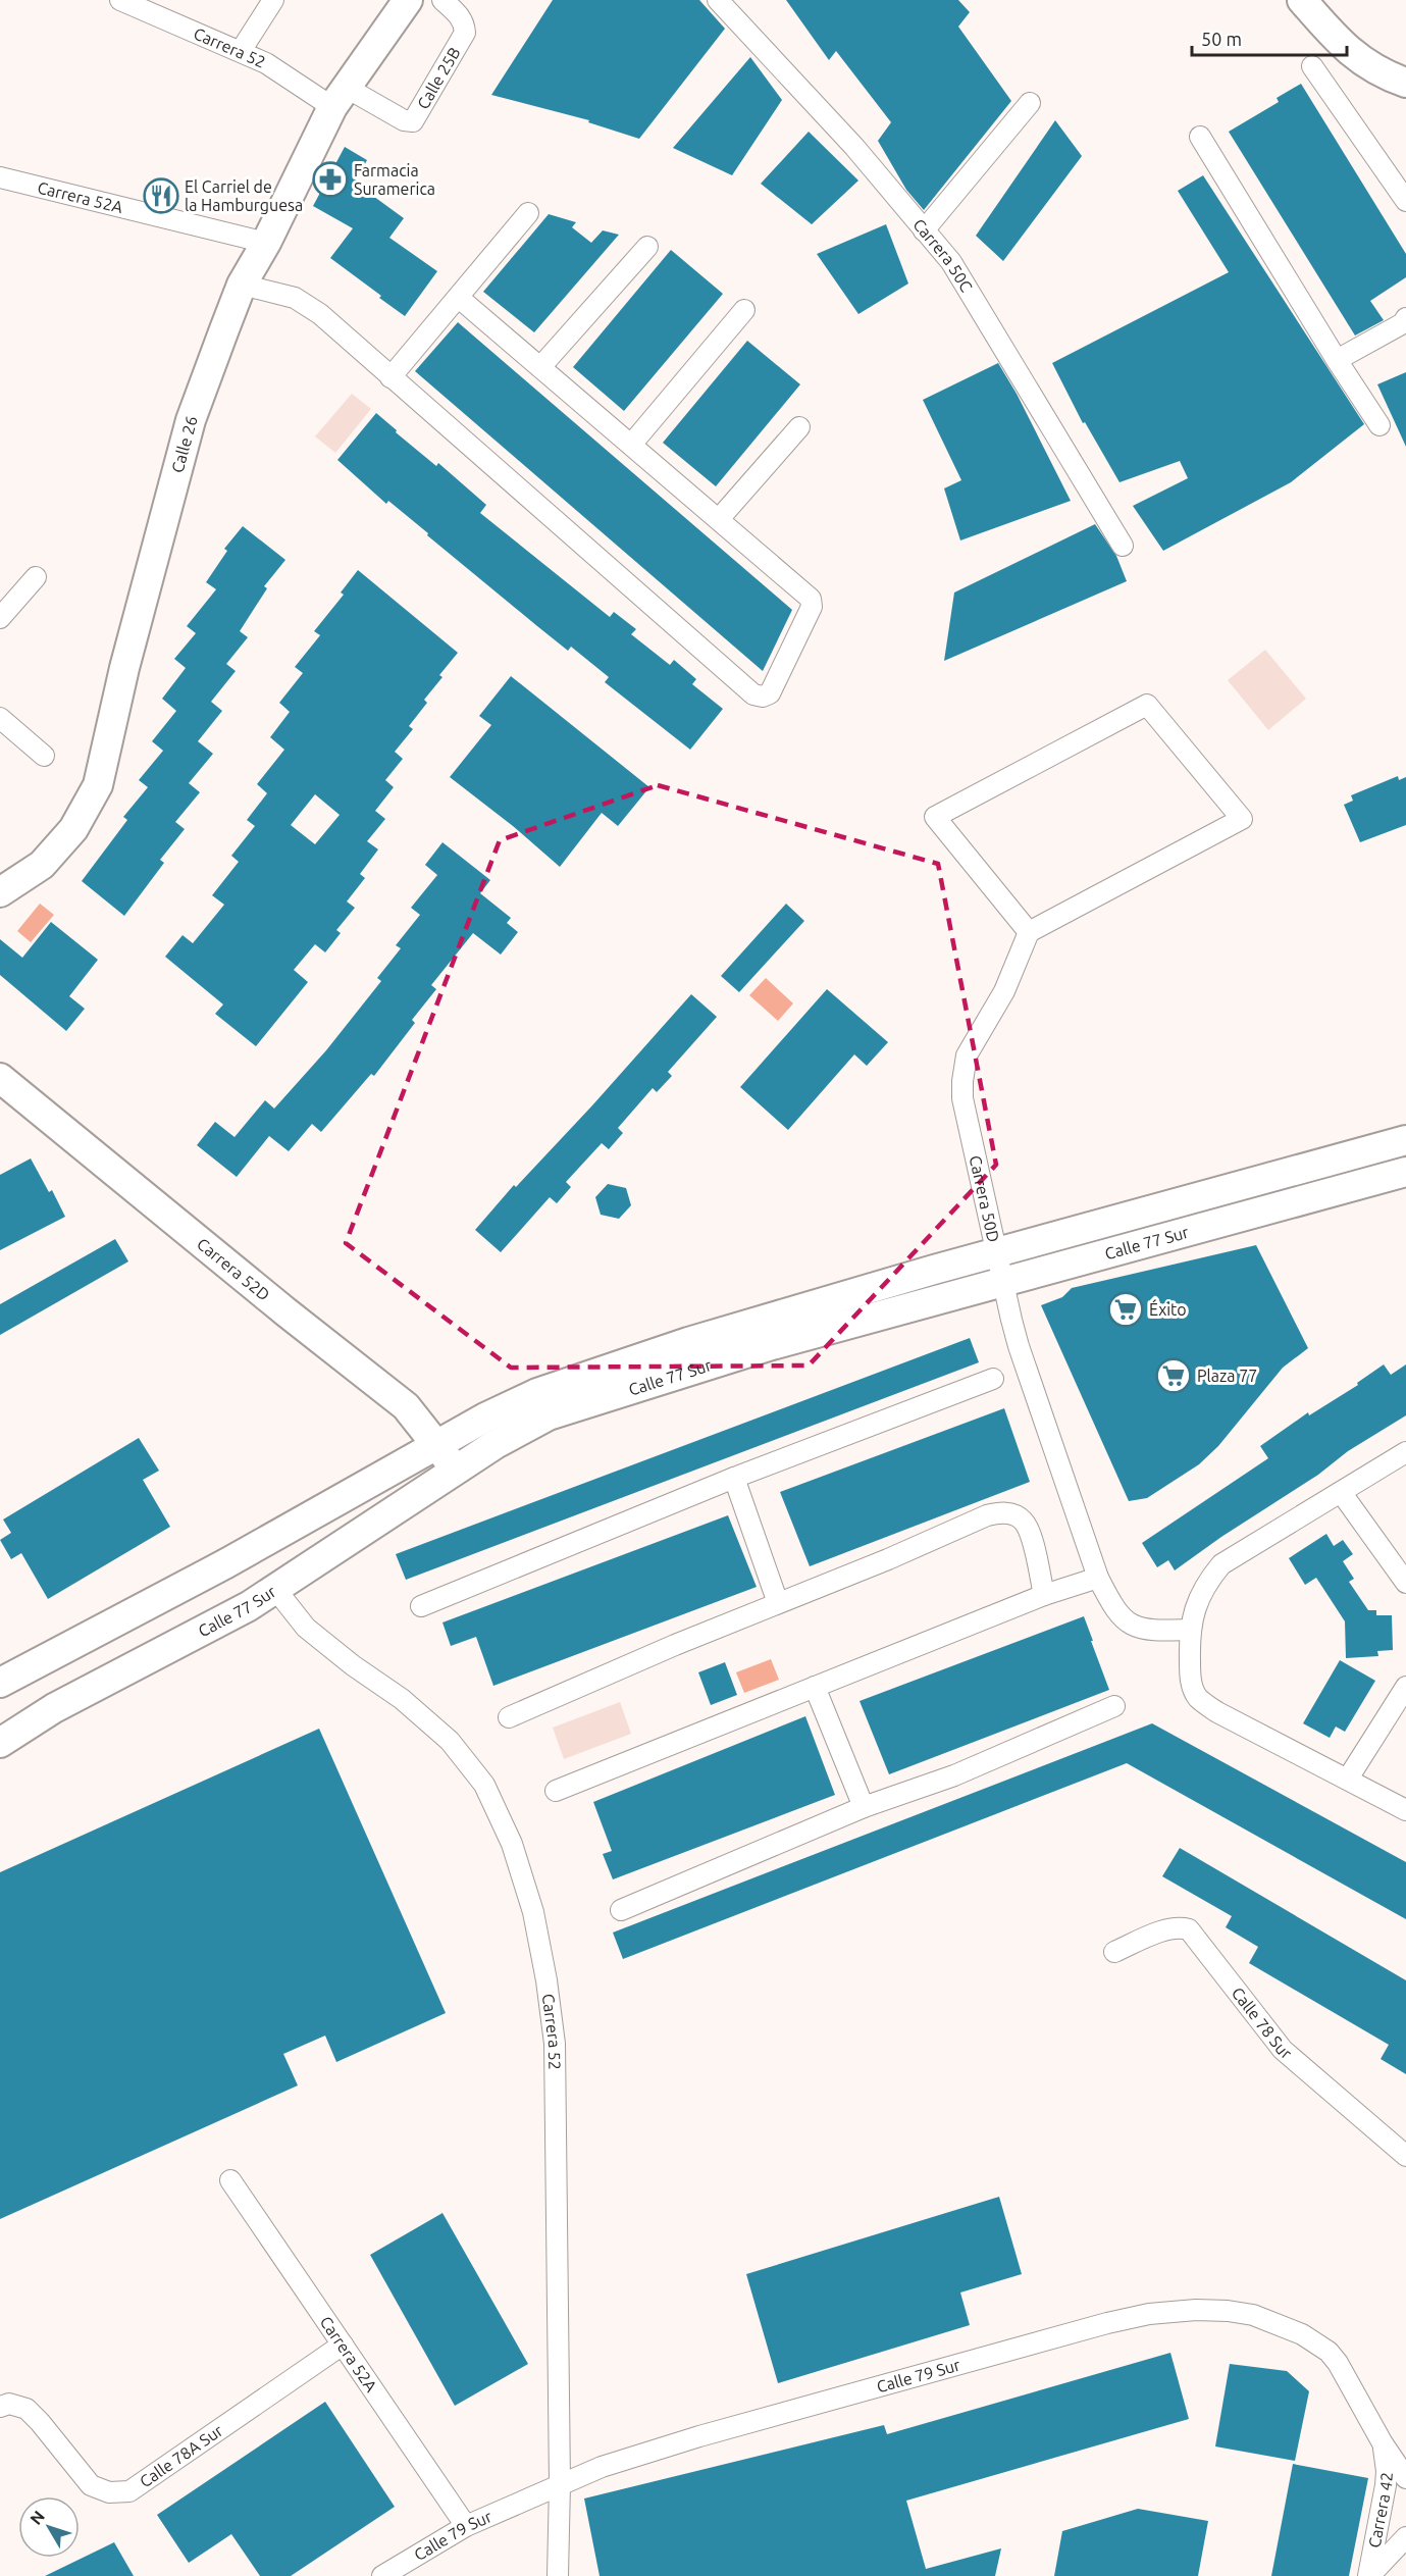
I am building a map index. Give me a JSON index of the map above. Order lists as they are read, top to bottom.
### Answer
{
  "streets": {
    "street": [
      "Carrera 52",
      "Calle 25B",
      "Carrera 52A",
      "Carrera 50C",
      "Calle 26",
      "Carrera 50D",
      "Calle 77 Sur",
      "Carrera 52D",
      "Calle 78 Sur",
      "Calle 79 Sur",
      "Calle 78A Sur",
      "Carrera 42"
    ]
  },
  "crossings": [
    ["Carrera 52", "Calle 25B"],
    ["Carrera 52", "Calle 26"],
    ["Carrera 52", "Calle 77 Sur"],
    ["Carrera 52", "Calle 79 Sur"],
    ["Carrera 52A", "Calle 26"],
    ["Carrera 52A", "Calle 79 Sur"],
    ["Carrera 52A", "Calle 78A Sur"],
    ["Carrera 50D", "Calle 77 Sur"],
    ["Calle 77 Sur", "Carrera 52D"],
    ["Calle 79 Sur", "Carrera 42"]
  ],
  "places": {
    "pharmacy": ["Farmacia Suramerica"],
    "restaurant": ["El Carriel de la Hamburguesa"],
    "supermarket": ["Éxito", "Plaza 77"]
  },
  "scale_bar": "50 m",
  "north": "top left"
}
